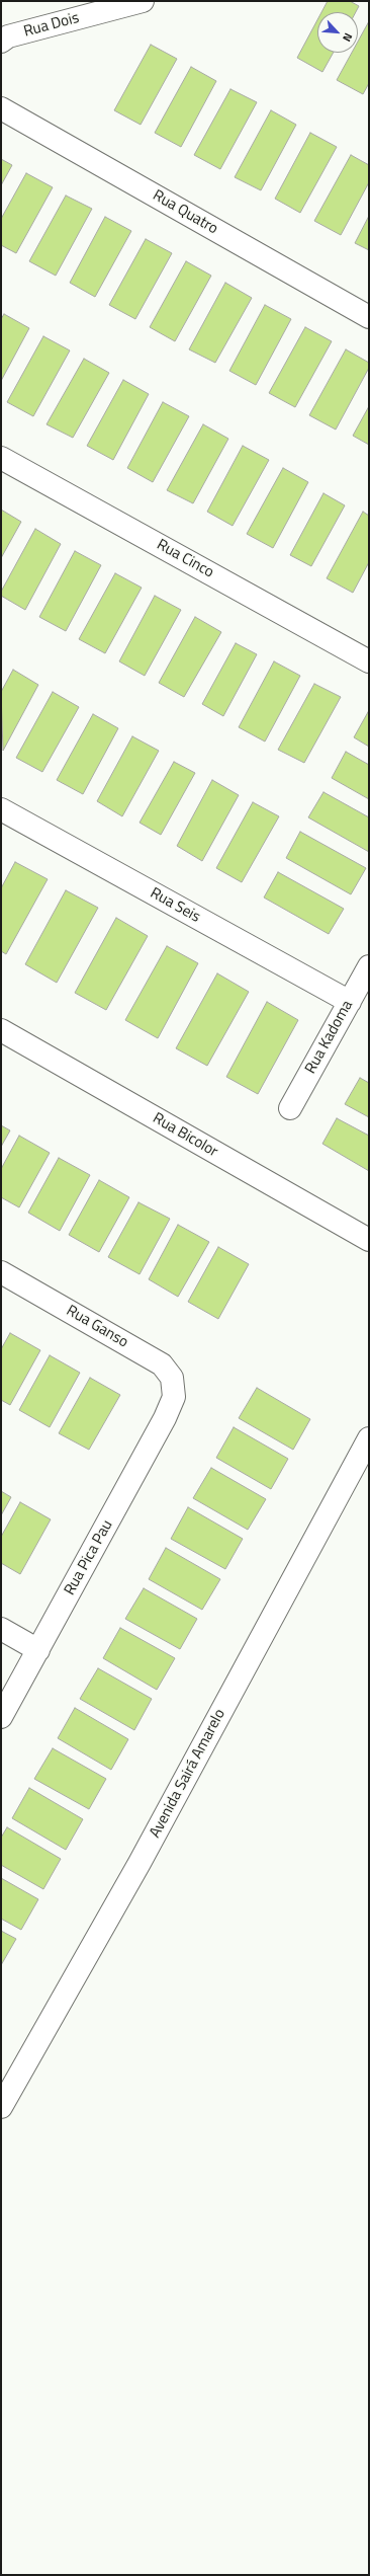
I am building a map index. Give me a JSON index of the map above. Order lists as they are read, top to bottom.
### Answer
{
  "streets": {
    "street": [
      "Rua Dois",
      "Rua Quatro",
      "Rua Cinco",
      "Rua Seis",
      "Rua Kadoma",
      "Rua Bicolor",
      "Rua Ganso",
      "Rua Pica Pau",
      "Avenida Sairá Amarelo"
    ]
  },
  "crossings": [
    ["Rua Seis", "Rua Kadoma"],
    ["Rua Ganso", "Rua Pica Pau"]
  ],
  "north": "bottom right"
}
